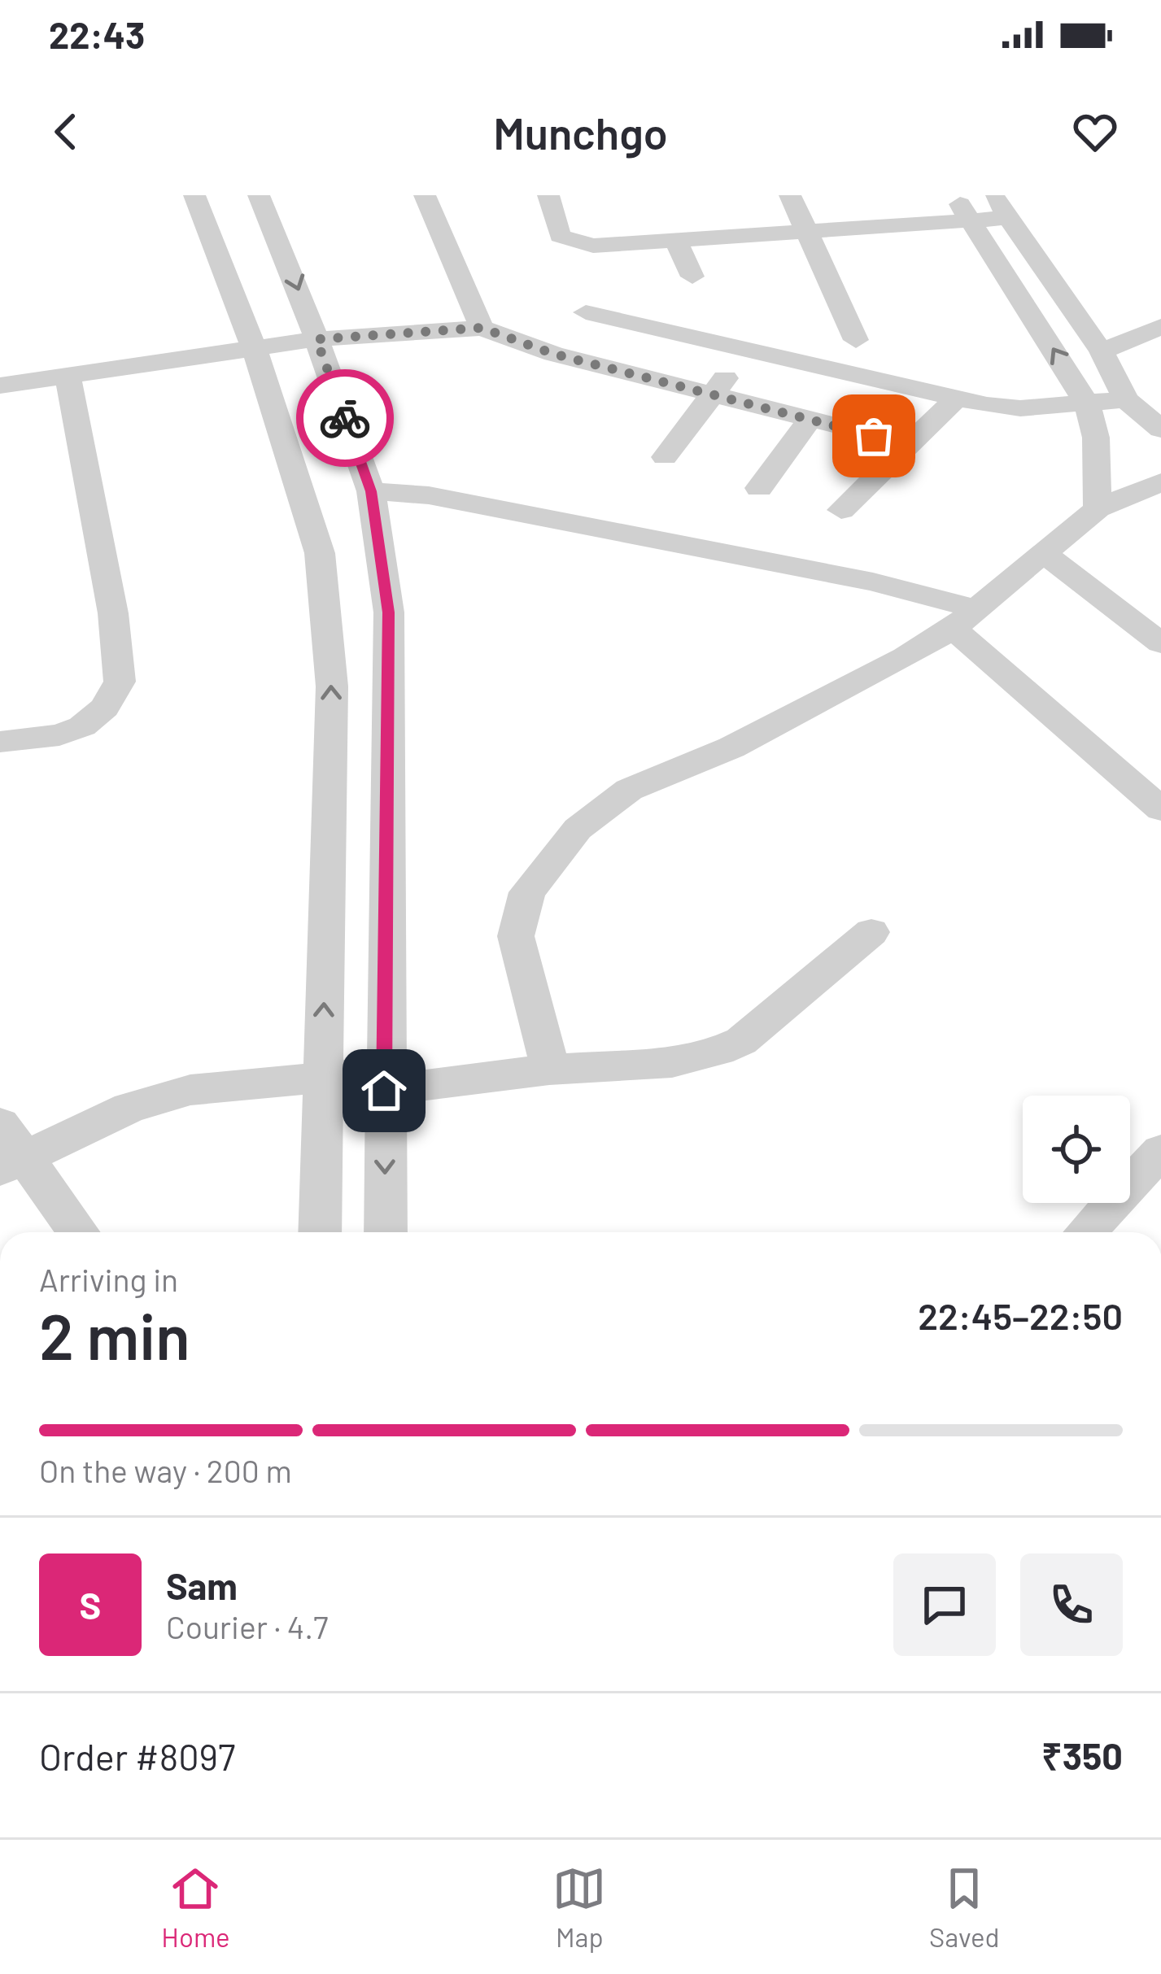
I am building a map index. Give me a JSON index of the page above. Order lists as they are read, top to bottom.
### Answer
{
  "page": {
    "status": "22:43",
    "header": "Munchgo",
    "heading": ["2 min", "Arriving in", "22:45–22:50"],
    "panel": [
      "Sam",
      "Courier · 4.7",
      "Order #8097",
      "₹350"
    ],
    "bar": "On the way · 200 m",
    "round": "S",
    "tabs": ["Home", "Map", "Saved"]
  }
}
